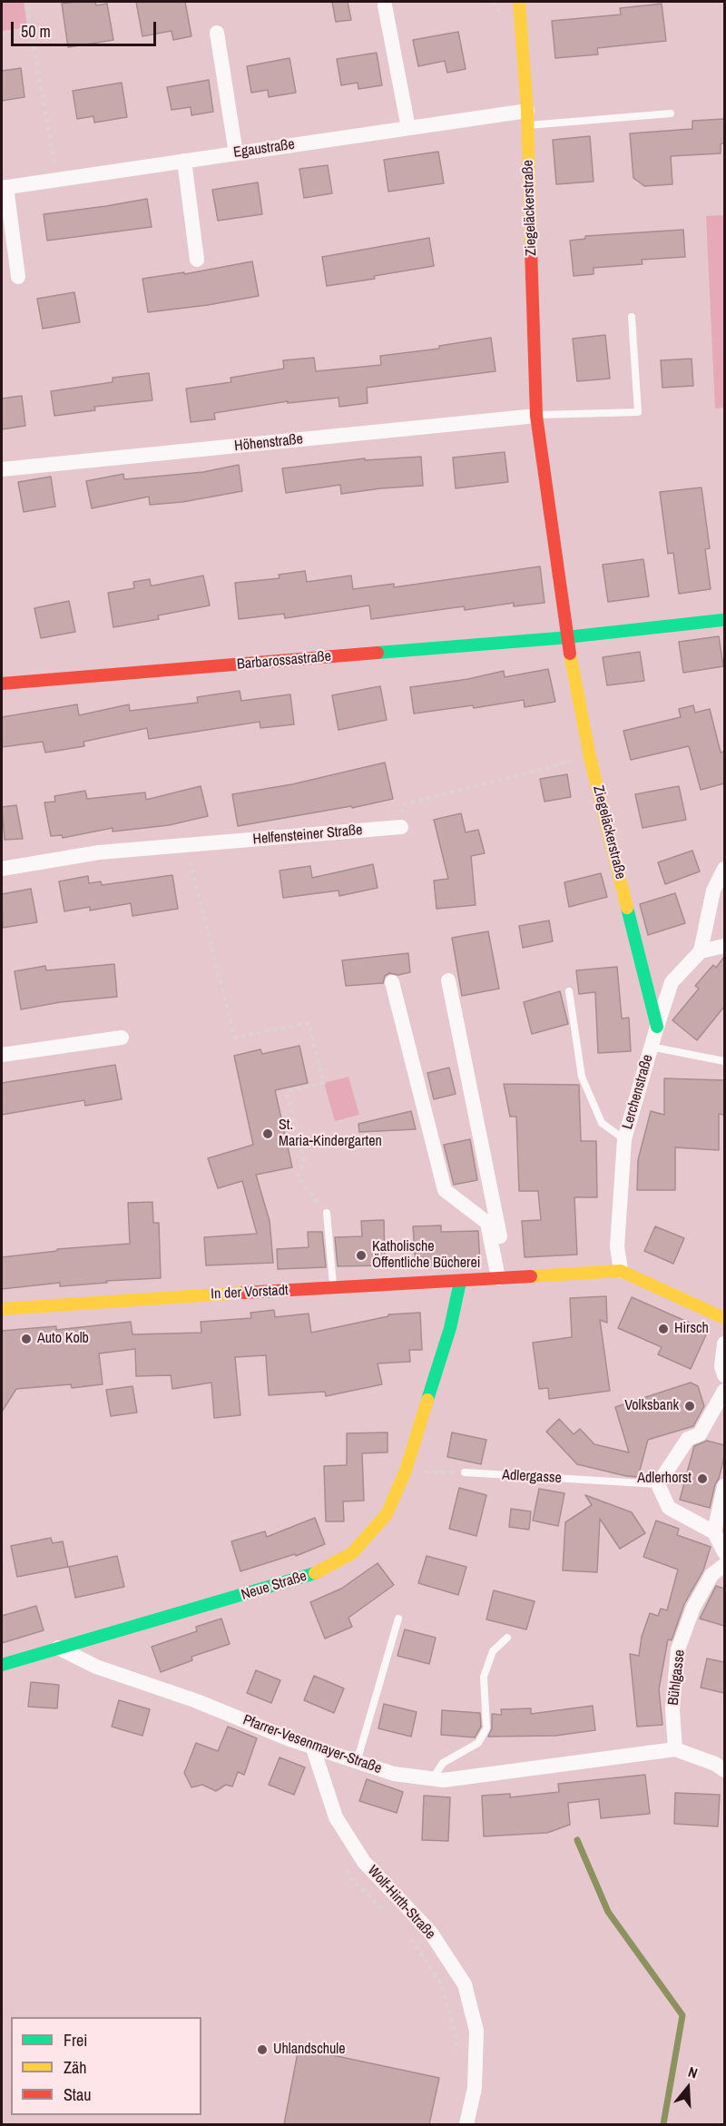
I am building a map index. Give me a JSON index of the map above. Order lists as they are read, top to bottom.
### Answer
{
  "streets": {
    "street": [
      "Egaustraße",
      "Ziegeläckerstraße",
      "Höhenstraße",
      "Barbarossastraße",
      "Helfensteiner Straße",
      "Lerchenstraße",
      "In der Vorstadt",
      "Neue Straße",
      "Bühlgasse",
      "Pfarrer-Vesenmayer-Straße",
      "Wolf-Hirth-Straße"
    ],
    "lane": ["Adlergasse"]
  },
  "crossings": [
    ["Egaustraße", "Ziegeläckerstraße"],
    ["Ziegeläckerstraße", "Höhenstraße"],
    ["Ziegeläckerstraße", "Barbarossastraße"],
    ["Ziegeläckerstraße", "Lerchenstraße"],
    ["Lerchenstraße", "In der Vorstadt"],
    ["In der Vorstadt", "Neue Straße"],
    ["Neue Straße", "Pfarrer-Vesenmayer-Straße"],
    ["Bühlgasse", "Pfarrer-Vesenmayer-Straße"],
    ["Pfarrer-Vesenmayer-Straße", "Wolf-Hirth-Straße"]
  ],
  "places": [
    "St. Maria-Kindergarten",
    "Katholische Öffentliche Bücherei",
    "Hirsch",
    "Auto Kolb",
    "Volksbank",
    "Adlerhorst",
    "Uhlandschule"
  ],
  "legend": ["Frei", "Zäh", "Stau"],
  "scale_bar": "50 m",
  "north": "top"
}
